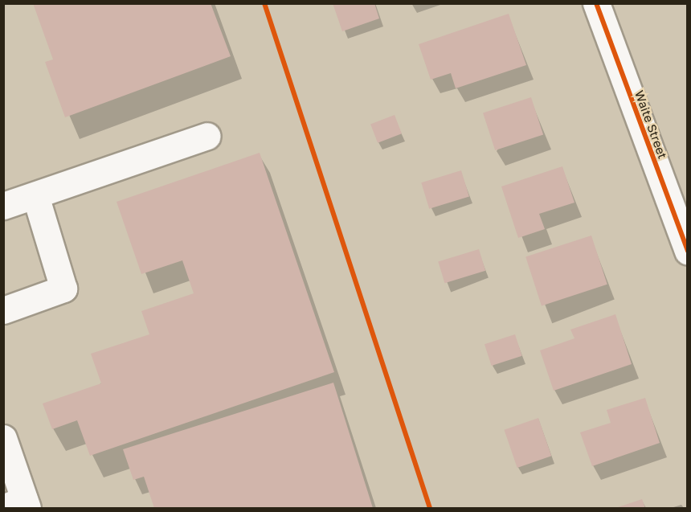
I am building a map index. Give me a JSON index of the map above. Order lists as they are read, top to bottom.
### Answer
{
  "streets": {
    "street": ["Waite Street"]
  }
}
